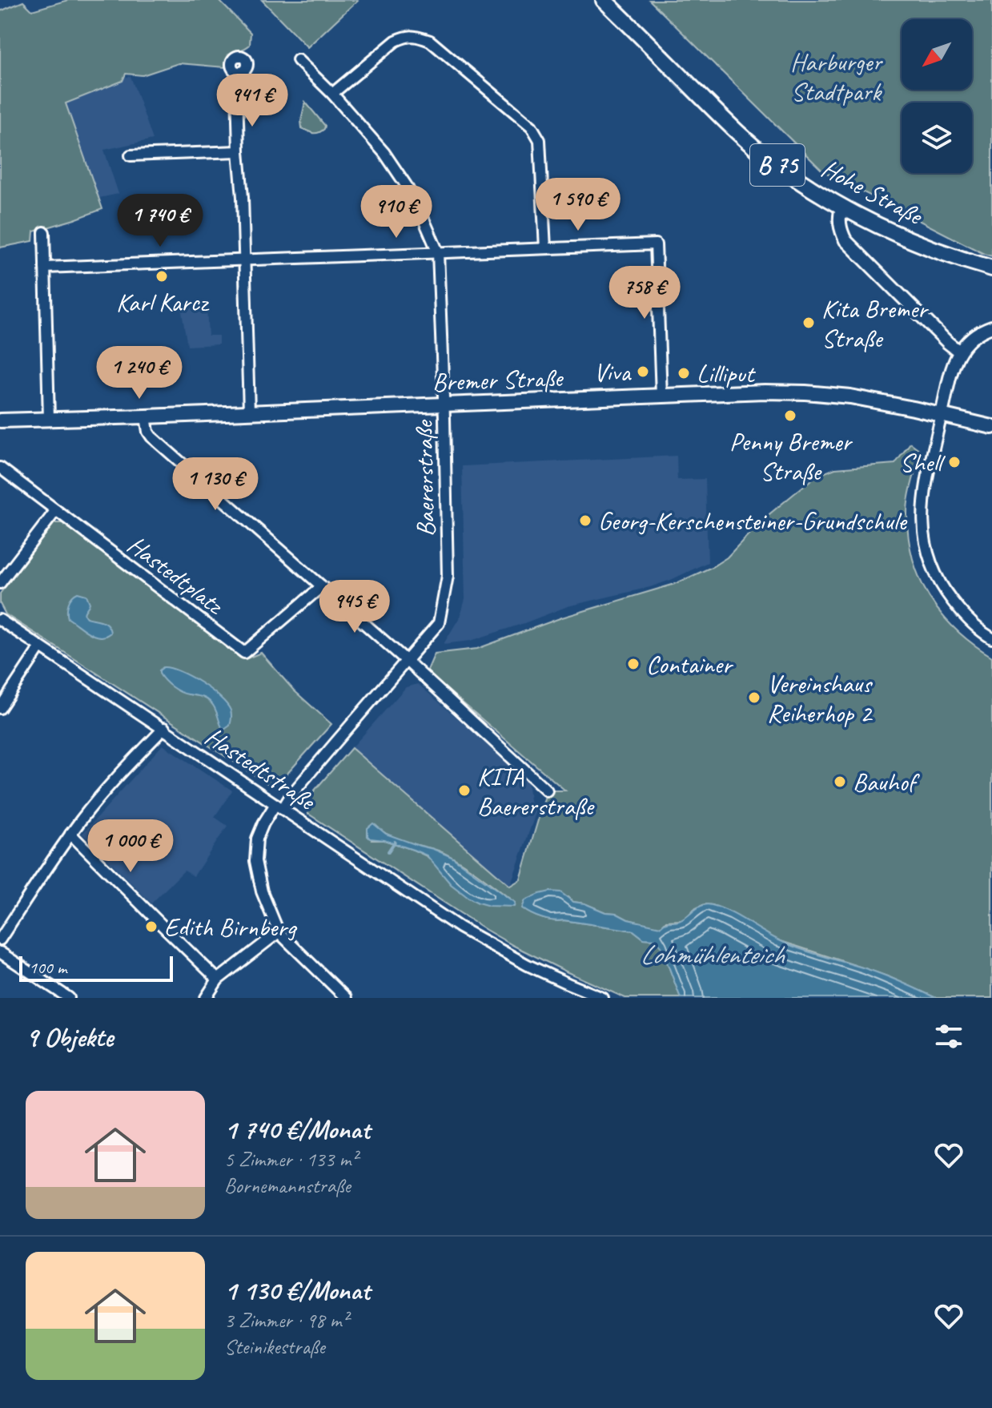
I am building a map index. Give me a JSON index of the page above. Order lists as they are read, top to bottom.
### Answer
{
  "streets": {
    "main road": ["B 75", "Hohe Straße", "Bremer Straße"],
    "street": ["Baererstraße", "Hastedtplatz", "Hastedtstraße"]
  },
  "crossings": [
    ["Bremer Straße", "Baererstraße"],
    ["Baererstraße", "Hastedtstraße"]
  ],
  "water": ["Lohmühlenteich"],
  "parks": ["Harburger Stadtpark"],
  "places": [
    "Karl Karcz",
    "Kita Bremer Straße",
    "Viva",
    "Lilliput",
    "Penny Bremer Straße",
    "Shell",
    "Georg-Kerschensteiner-Grundschule",
    "Container",
    "Vereinshaus Reiherhop 2",
    "Bauhof",
    "KITA Baererstraße",
    "Edith Birnberg"
  ],
  "scale_bar": "100 m",
  "north": "bottom left",
  "page": {
    "price": [
      "941 €",
      "1 590 €",
      "910 €",
      "1 740 €",
      "758 €",
      "1 240 €",
      "1 130 €",
      "945 €",
      "1 000 €"
    ],
    "scale": "100 m",
    "heading": "9 Objekte",
    "list": [
      {
        "name": "1 740 €/Monat",
        "note": "5 Zimmer · 133 m² · Bornemannstraße"
      },
      {
        "name": "1 130 €/Monat",
        "note": "3 Zimmer · 98 m² · Steinikestraße"
      }
    ]
  }
}
